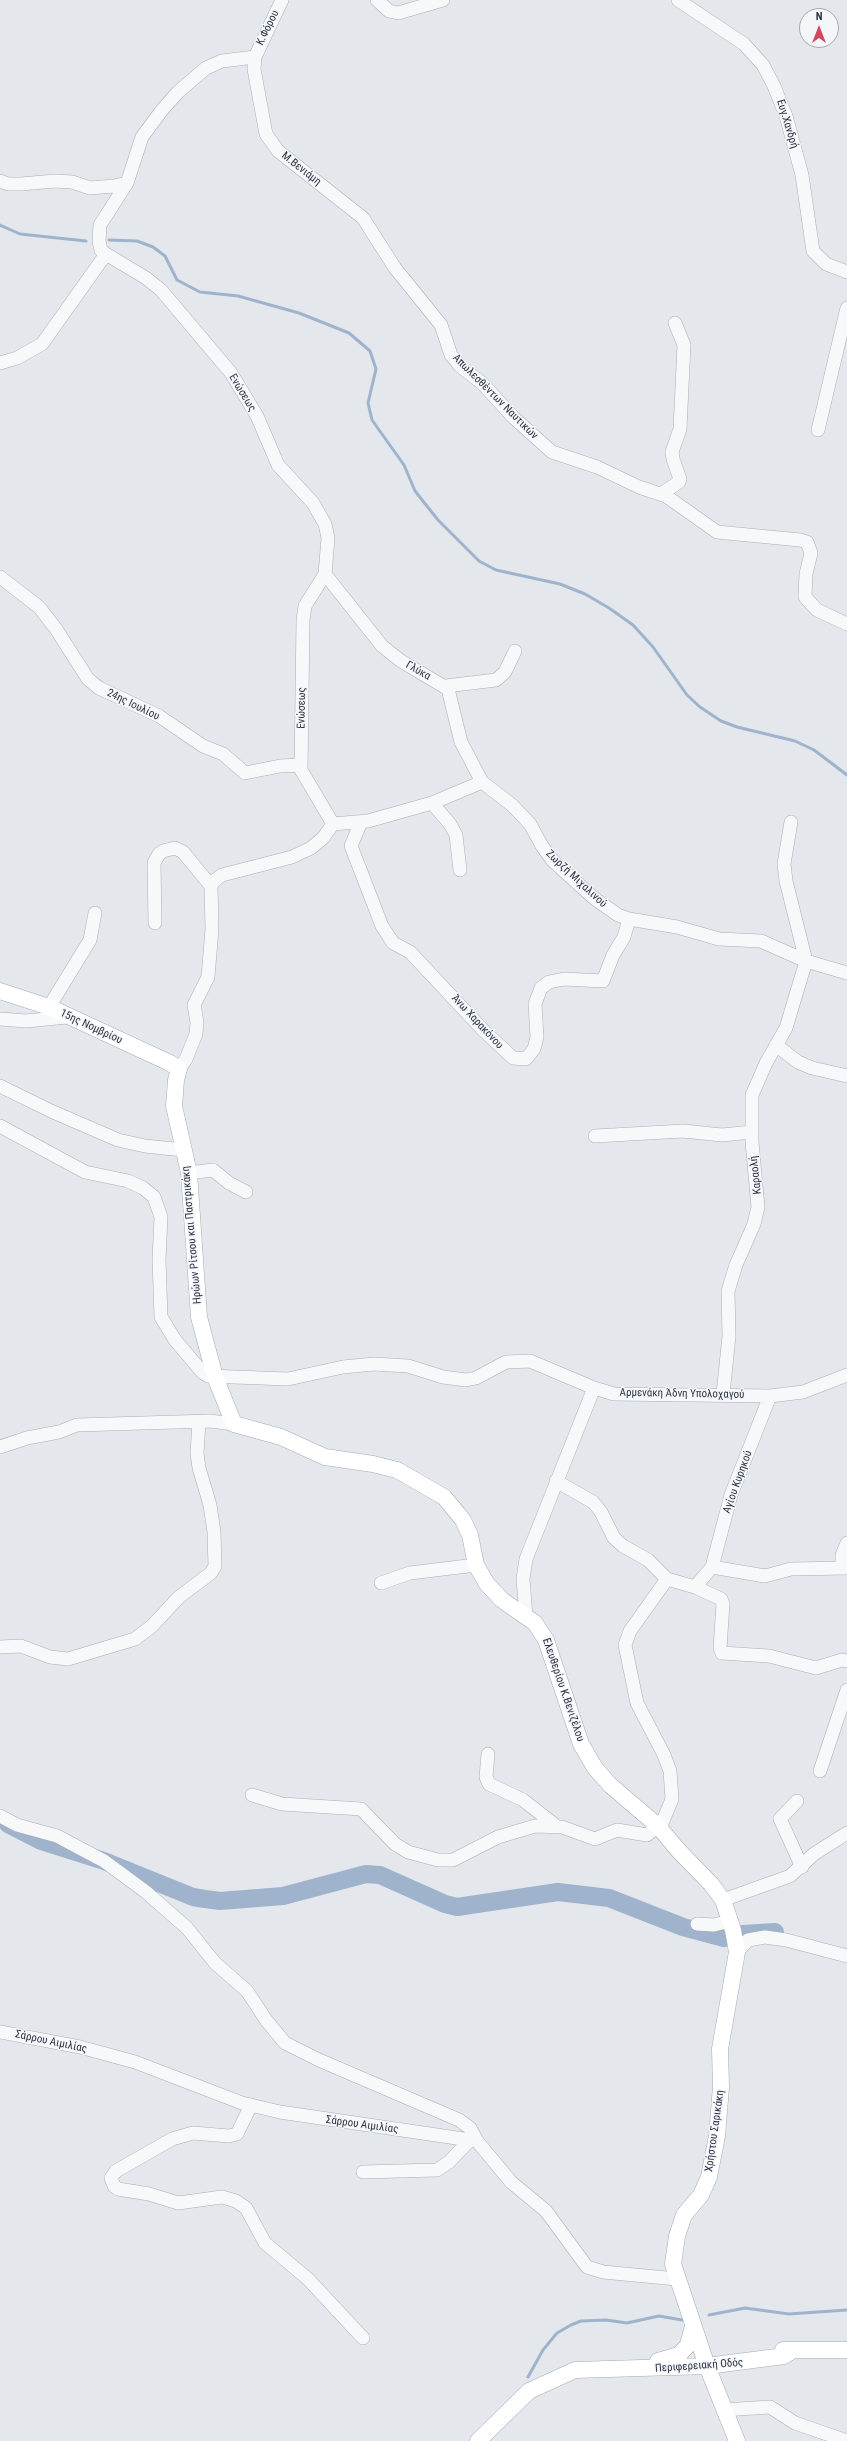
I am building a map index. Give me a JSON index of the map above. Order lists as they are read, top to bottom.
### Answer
{
  "streets": {
    "main road": [
      "15ης Νομβρίου",
      "Ηρώων Ρίτσου και Παστρικάκη",
      "Ελευθερίου Κ.Βενιζέλου",
      "Χρήστου Σαρικάκη",
      "Περιφερειακή Οδός"
    ],
    "street": [
      "Κ.Φόρου",
      "Ευγ.Χανδρή",
      "Μ.Βενιάμη",
      "Ενώσεως",
      "Απωλεσθέντων Ναυτικών",
      "Γλύκα",
      "24ης Ιουλίου",
      "Ζωρζή Μιχαλινού",
      "Άνω Χαρακόνου",
      "Καραολή",
      "Αρμενάκη Άδνη Υπολοχαγού",
      "Αγίου Κυρηκού",
      "Σάρρου Αιμιλίας"
    ]
  },
  "crossings": [
    ["Κ.Φόρου", "Μ.Βενιάμη"],
    ["Μ.Βενιάμη", "Απωλεσθέντων Ναυτικών"],
    ["Ενώσεως", "Γλύκα"],
    ["Ενώσεως", "24ης Ιουλίου"],
    ["Ζωρζή Μιχαλινού", "Άνω Χαρακόνου"],
    ["Ζωρζή Μιχαλινού", "Καραολή"],
    ["15ης Νομβρίου", "Ηρώων Ρίτσου και Παστρικάκη"],
    ["Καραολή", "Αρμενάκη Άδνη Υπολοχαγού"],
    ["Ηρώων Ρίτσου και Παστρικάκη", "Αρμενάκη Άδνη Υπολοχαγού"],
    ["Αρμενάκη Άδνη Υπολοχαγού", "Αγίου Κυρηκού"],
    ["Ελευθερίου Κ.Βενιζέλου", "Χρήστου Σαρικάκη"],
    ["Χρήστου Σαρικάκη", "Περιφερειακή Οδός"]
  ],
  "north": "top"
}
